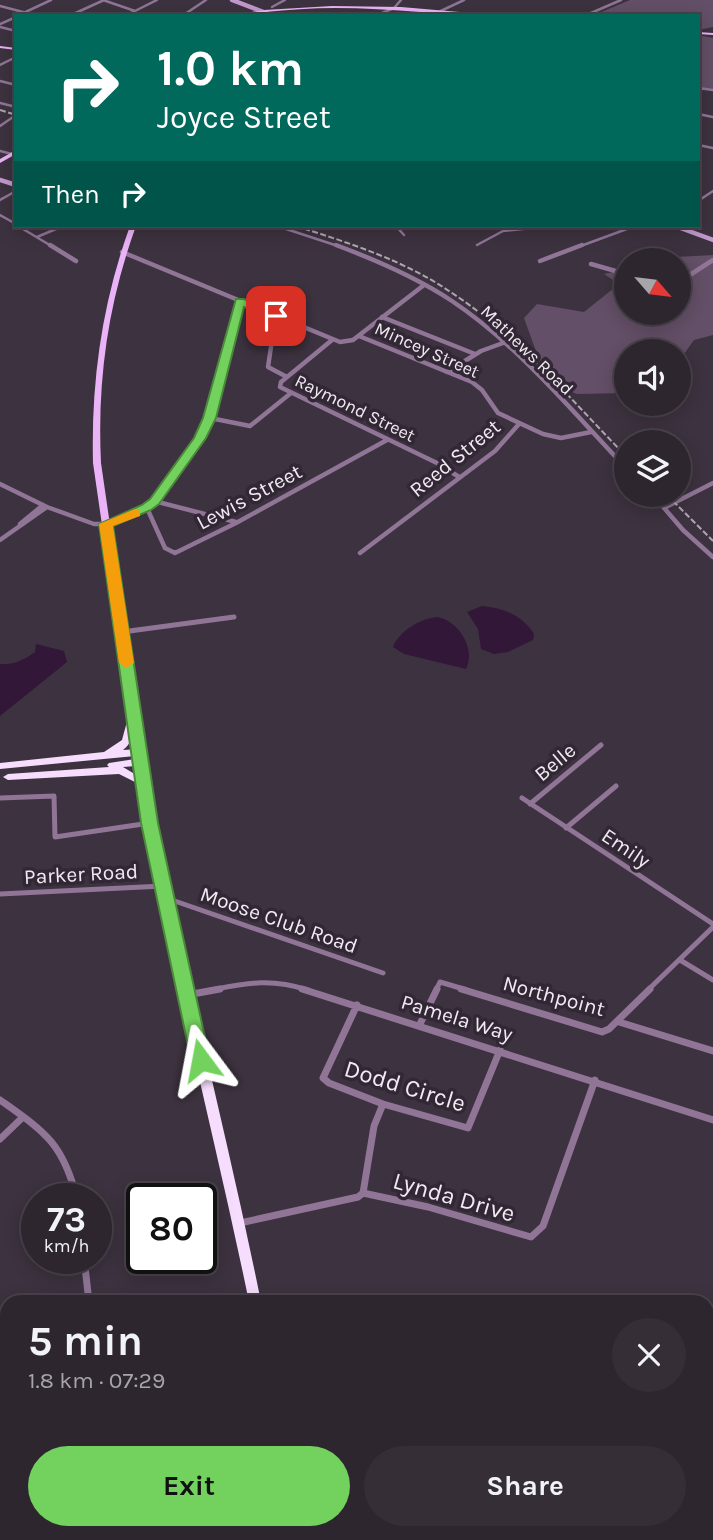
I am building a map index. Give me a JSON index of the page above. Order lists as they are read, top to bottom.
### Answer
{
  "streets": {
    "street": [
      "Mincey Street",
      "Mathews Road",
      "Raymond Street",
      "Reed Street",
      "Lewis Street",
      "Belle",
      "Emily",
      "Parker Road",
      "Moose Club Road",
      "Northpoint",
      "Pamela Way",
      "Dodd Circle",
      "Lynda Drive"
    ]
  },
  "crossings": [
    ["Mincey Street", "Mathews Road"],
    ["Mincey Street", "Reed Street"],
    ["Raymond Street", "Reed Street"],
    ["Raymond Street", "Lewis Street"],
    ["Belle", "Emily"],
    ["Emily", "Northpoint"],
    ["Northpoint", "Pamela Way"],
    ["Pamela Way", "Dodd Circle"],
    ["Pamela Way", "Lynda Drive"],
    ["Dodd Circle", "Lynda Drive"]
  ],
  "north": "bottom right",
  "page": {
    "turn": ["1.0 km", "Joyce Street"],
    "then": "Then",
    "speed": "73 km/h",
    "limit": "80",
    "heading": ["5 min", "1.8 km · 07:29"],
    "buttons": ["Exit", "Share"]
  }
}
